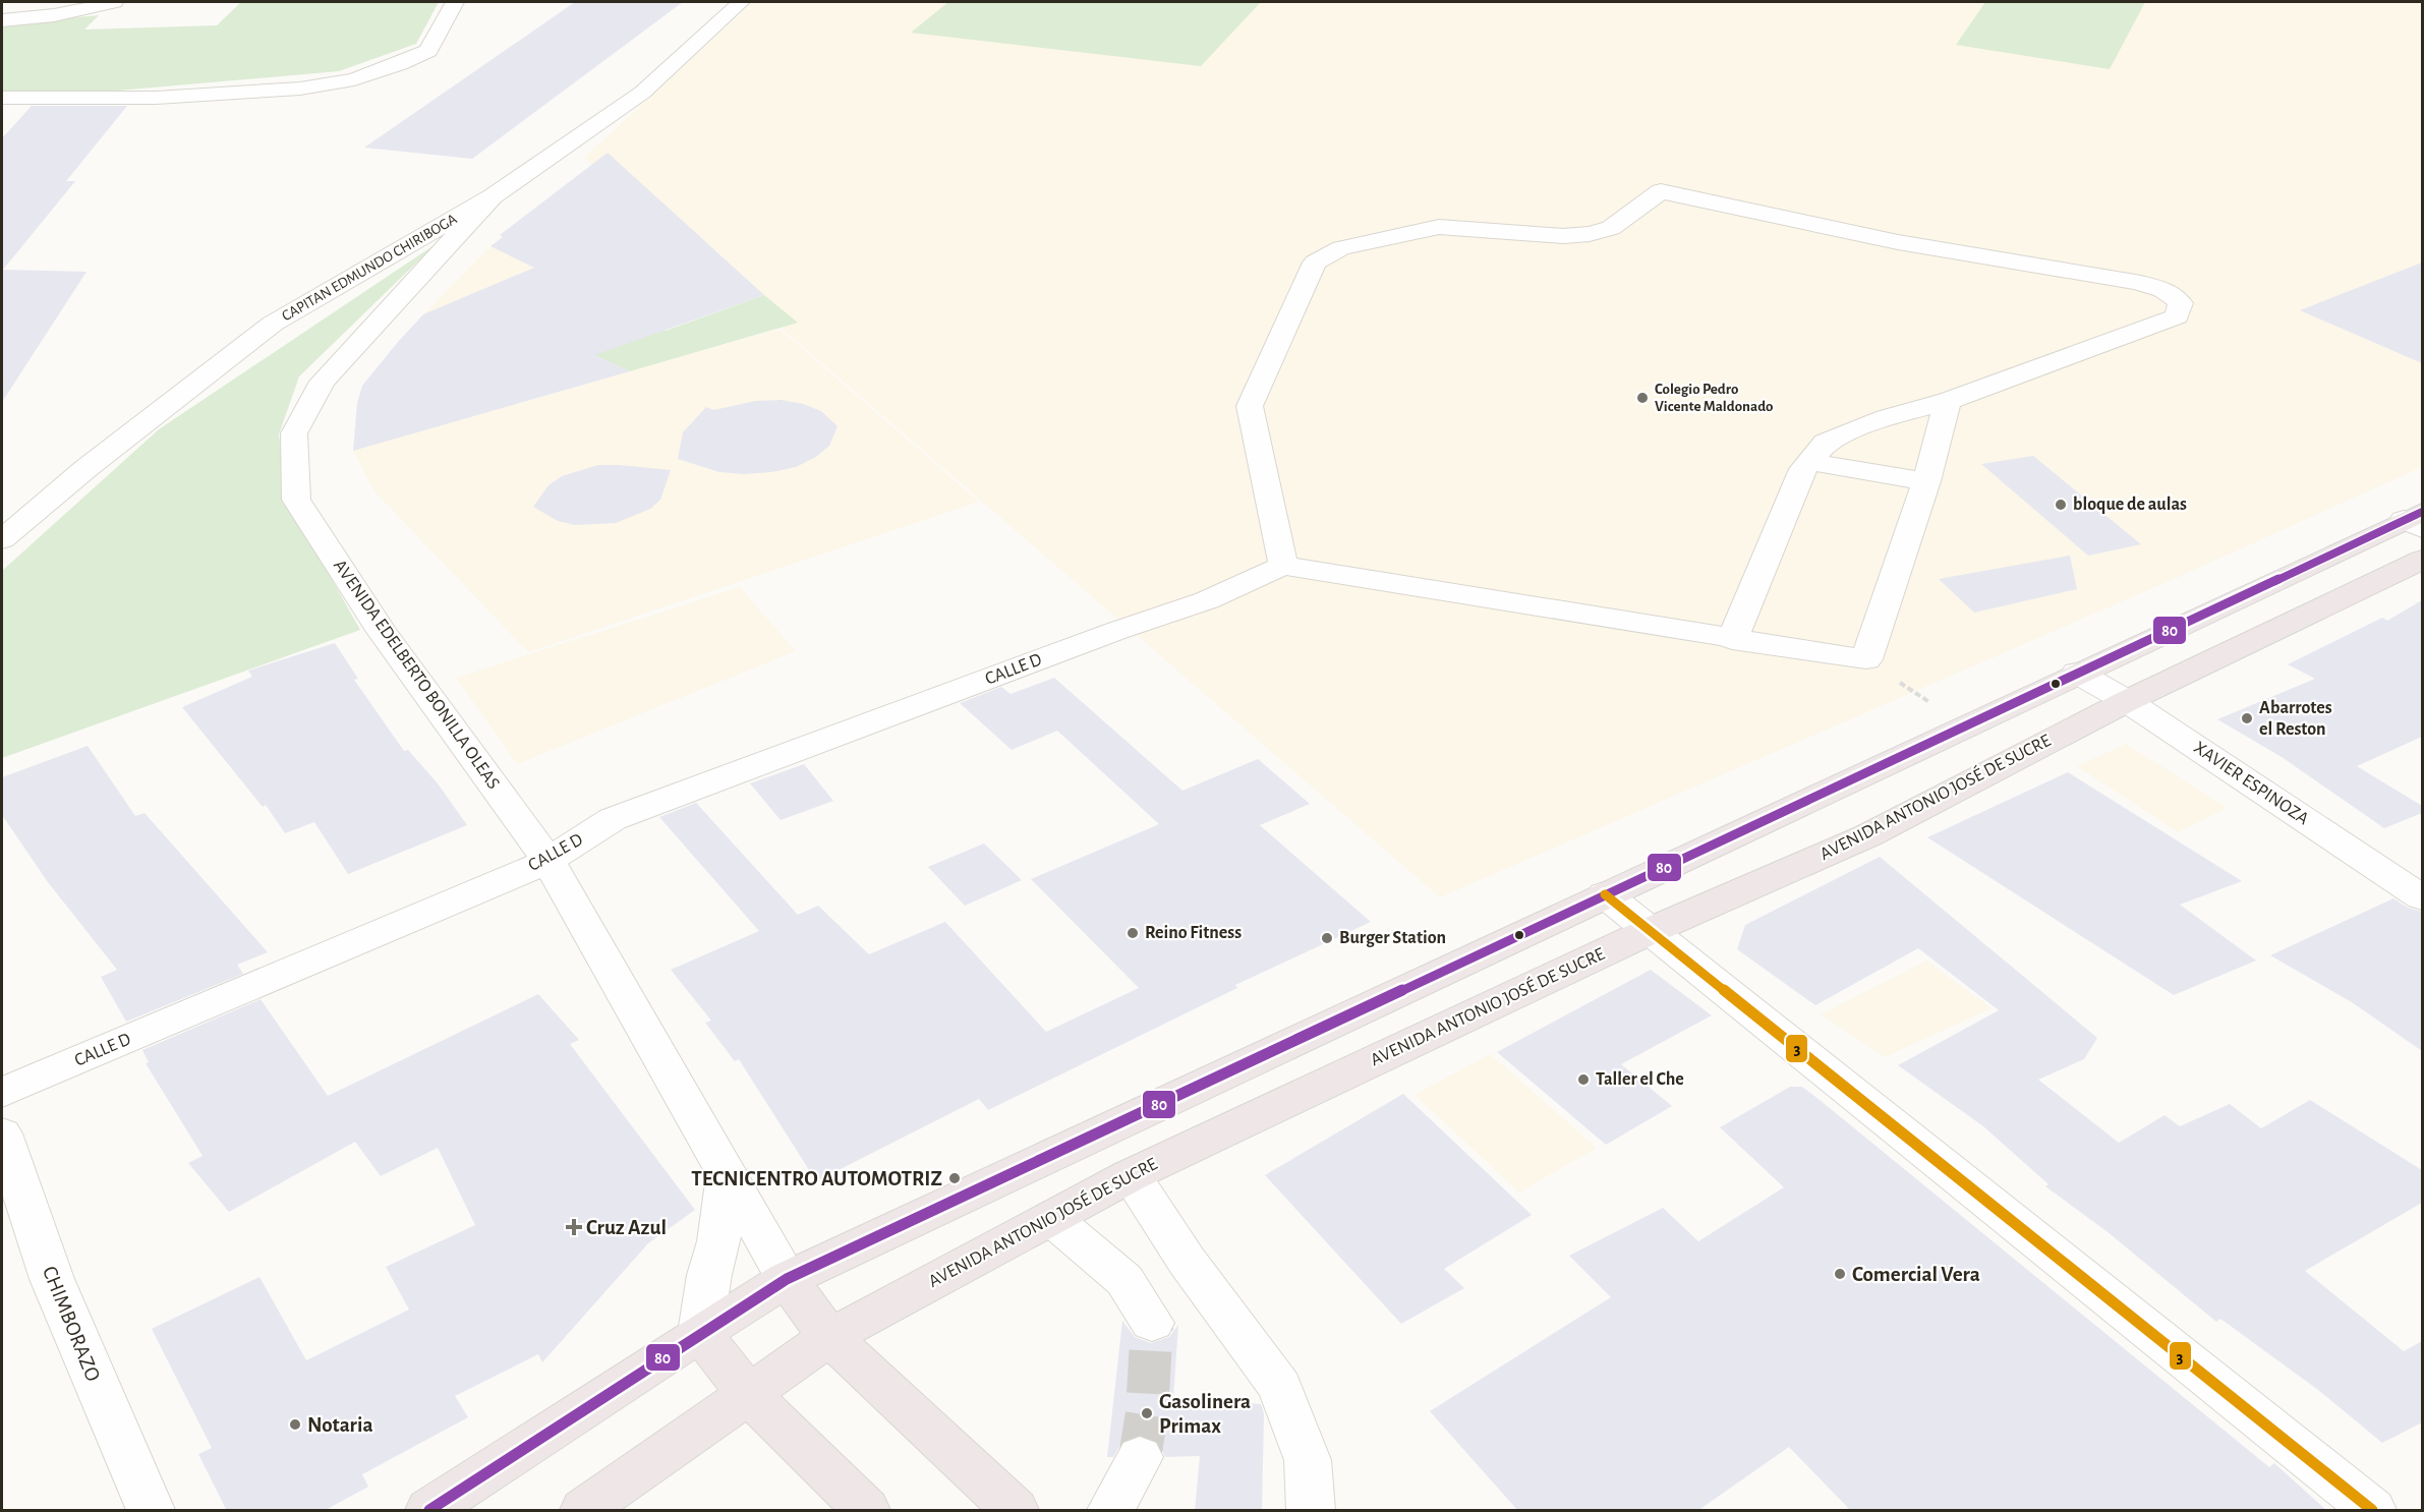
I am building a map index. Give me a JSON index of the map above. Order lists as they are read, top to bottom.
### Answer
{
  "streets": {
    "main road": ["AVENIDA ANTONIO JOSÉ DE SUCRE"],
    "street": [
      "CAPITAN EDMUNDO CHIRIBOGA",
      "CALLE D",
      "AVENIDA EDELBERTO BONILLA OLEAS",
      "XAVIER ESPINOZA",
      "CHIMBORAZO"
    ]
  },
  "crossings": [
    ["CAPITAN EDMUNDO CHIRIBOGA", "AVENIDA EDELBERTO BONILLA OLEAS"],
    ["CALLE D", "AVENIDA EDELBERTO BONILLA OLEAS"],
    ["XAVIER ESPINOZA", "AVENIDA ANTONIO JOSÉ DE SUCRE"]
  ],
  "places": {
    "other": [
      "Colegio Pedro Vicente Maldonado",
      "bloque de aulas",
      "Abarrotes el Reston",
      "Reino Fitness",
      "Burger Station",
      "Taller el Che",
      "TECNICENTRO AUTOMOTRIZ",
      "Comercial Vera",
      "Gasolinera Primax",
      "Notaria"
    ],
    "health": ["Cruz Azul"]
  },
  "lines": ["transit line 80", "transit line 3"]
}
